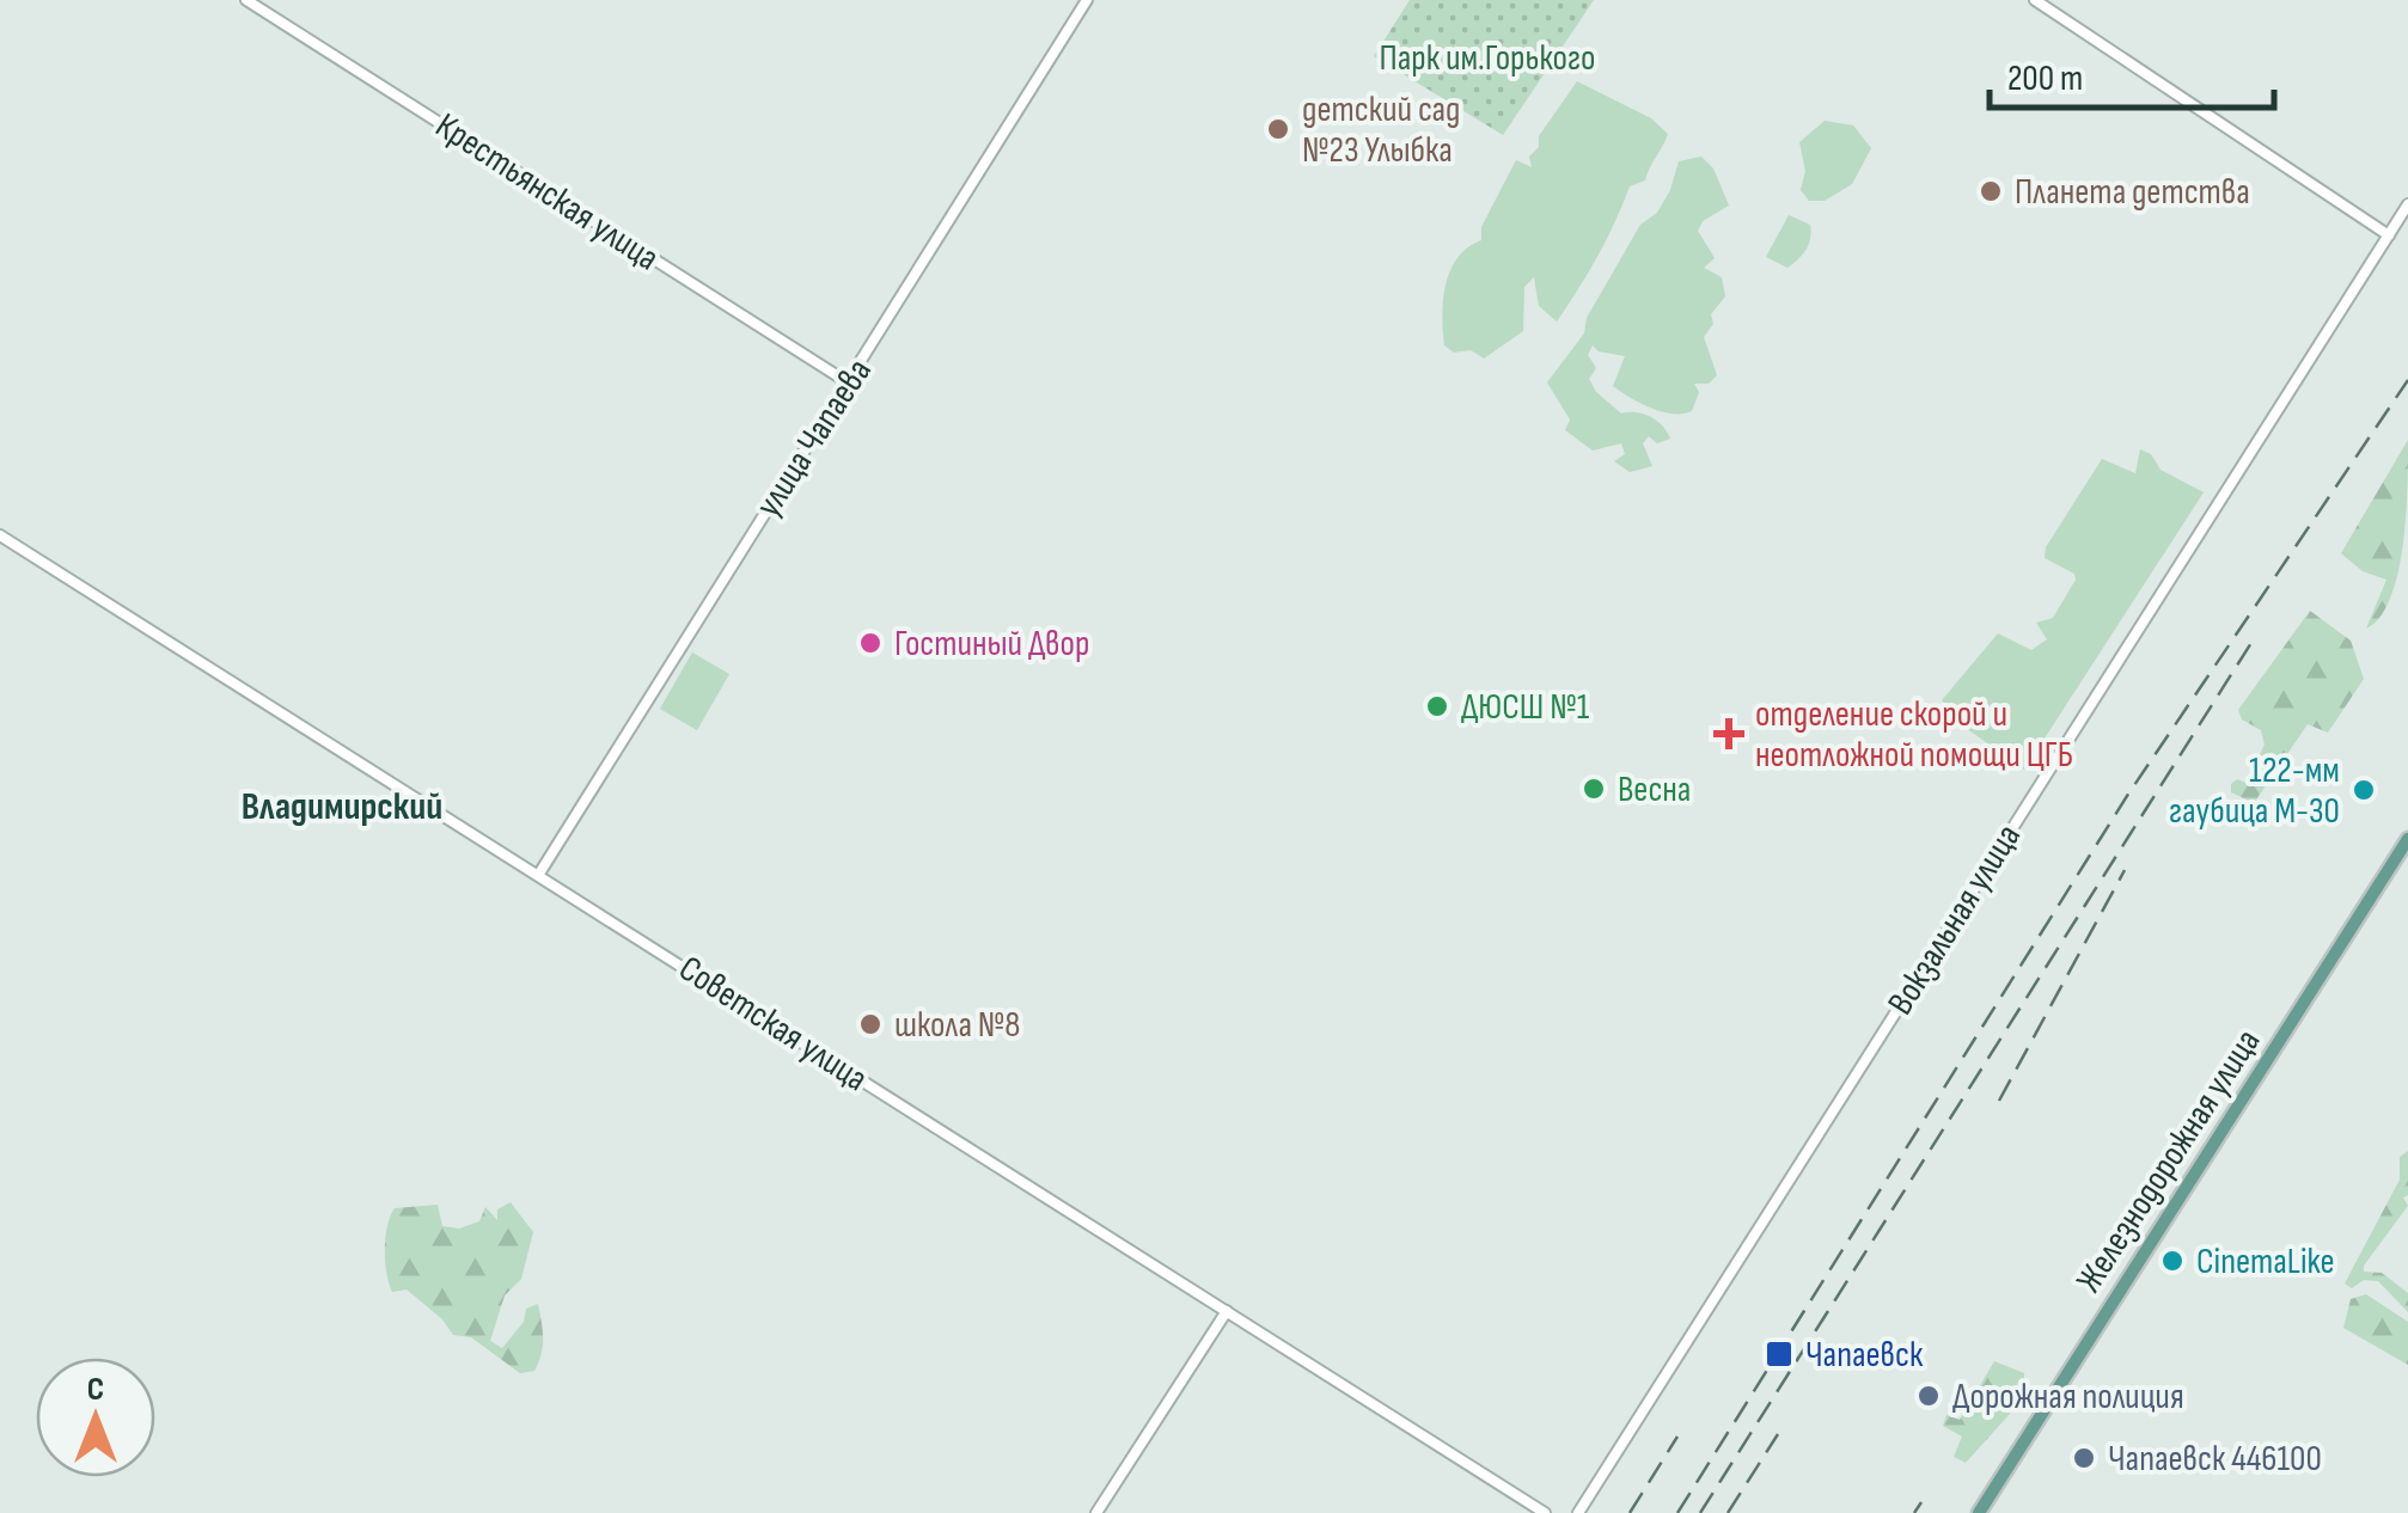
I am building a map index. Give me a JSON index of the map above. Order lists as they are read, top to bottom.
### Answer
{
  "streets": {
    "main road": ["Железнодорожная улица"],
    "street": [
      "Крестьянская улица",
      "улица Чапаева",
      "Вокзальная улица",
      "Советская улица"
    ]
  },
  "crossings": [
    ["Крестьянская улица", "улица Чапаева"],
    ["улица Чапаева", "Советская улица"]
  ],
  "districts": ["Владимирский"],
  "parks": ["Парк им.Горького"],
  "places": {
    "other": [
      "детский сад №23 Улыбка",
      "Планета детства",
      "Гостиный Двор",
      "ДЮСШ №1",
      "Весна",
      "122-мм гаубица М-30",
      "школа №8",
      "CinemaLike",
      "Дорожная полиция",
      "Чапаевск 446100"
    ],
    "health": ["отделение скорой и неотложной помощи ЦГБ"],
    "transit": ["Чапаевск"]
  },
  "scale_bar": "200 m",
  "north": "top"
}
